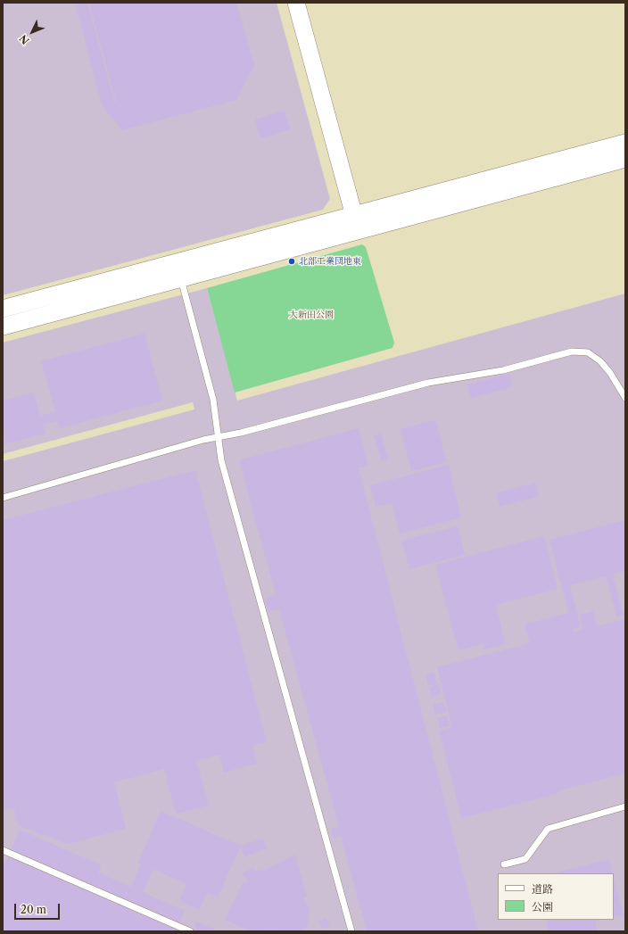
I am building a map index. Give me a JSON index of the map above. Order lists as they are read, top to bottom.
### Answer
{
  "parks": ["大新田公園"],
  "places": ["北部工業団地東"],
  "legend": ["道路", "公園"],
  "scale_bar": "20 m",
  "north": "bottom left"
}
